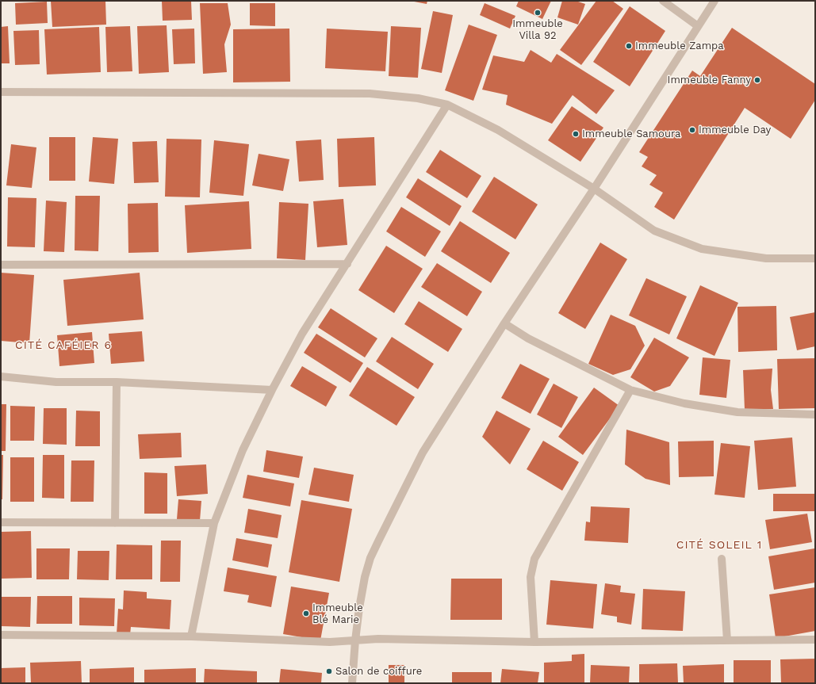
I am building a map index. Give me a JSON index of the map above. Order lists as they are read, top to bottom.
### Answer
{
  "districts": ["CITÉ CAFÉIER 6", "CITÉ SOLEIL 1"],
  "places": [
    "Immeuble Villa 92",
    "Immeuble Zampa",
    "Immeuble Fanny",
    "Immeuble Day",
    "Immeuble Samoura",
    "Immeuble Blé Marie",
    "Salon de coiffure"
  ]
}
